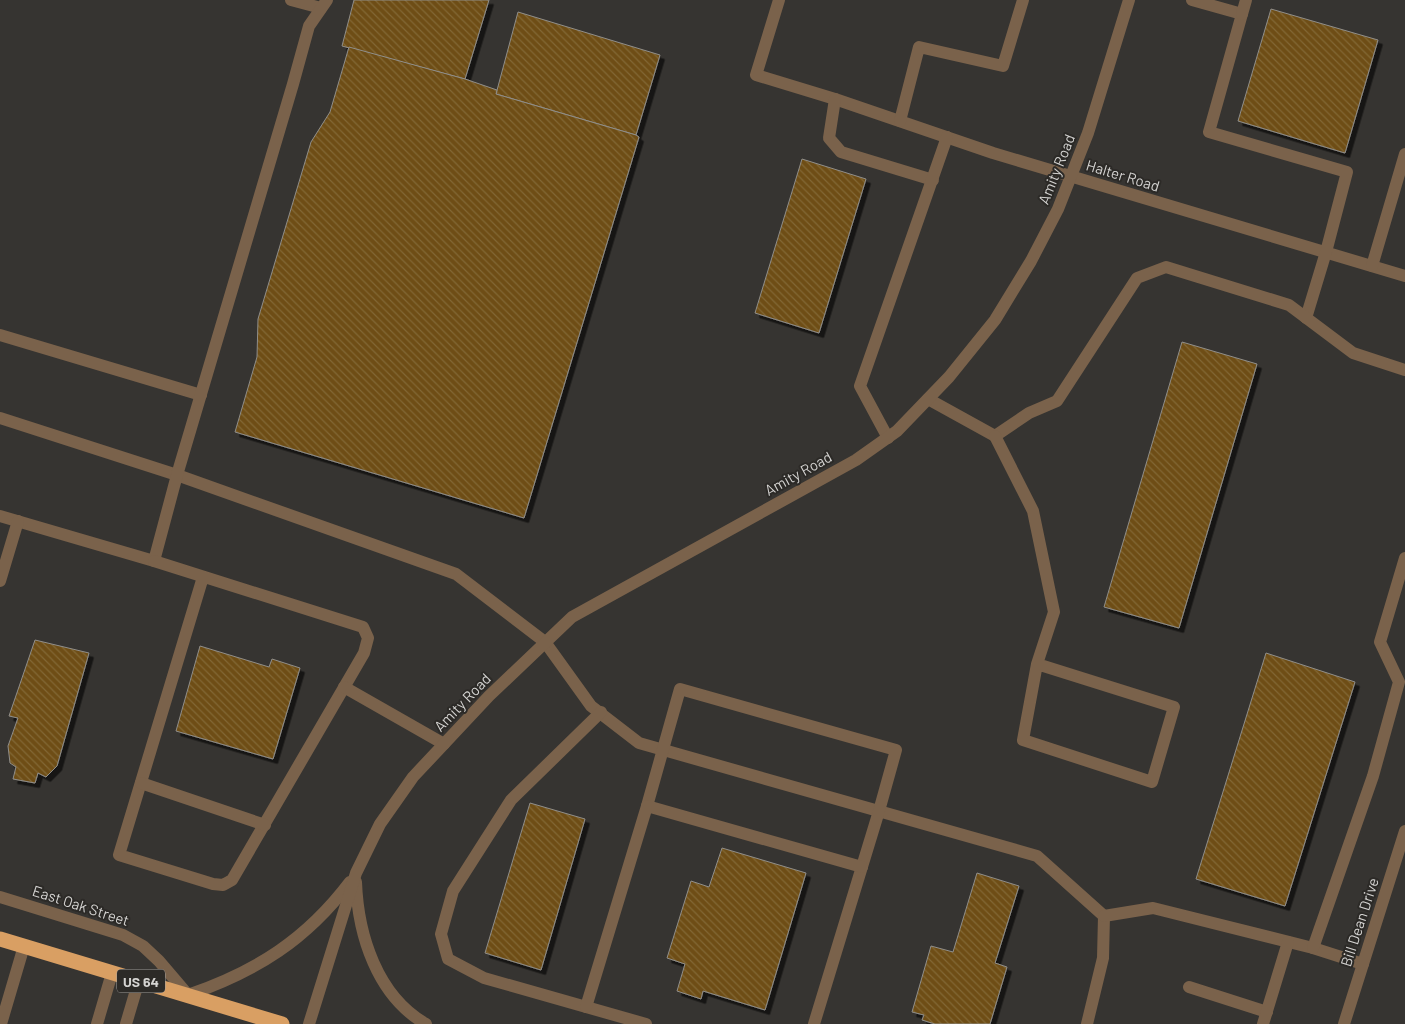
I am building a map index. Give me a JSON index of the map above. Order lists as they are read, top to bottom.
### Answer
{
  "streets": {
    "highway": ["US 64"],
    "street": [
      "Amity Road",
      "Halter Road",
      "East Oak Street",
      "Bill Dean Drive"
    ]
  },
  "crossings": [
    ["Amity Road", "Halter Road"],
    ["Amity Road", "East Oak Street"],
    ["Amity Road", "US 64"],
    ["East Oak Street", "US 64"]
  ]
}
